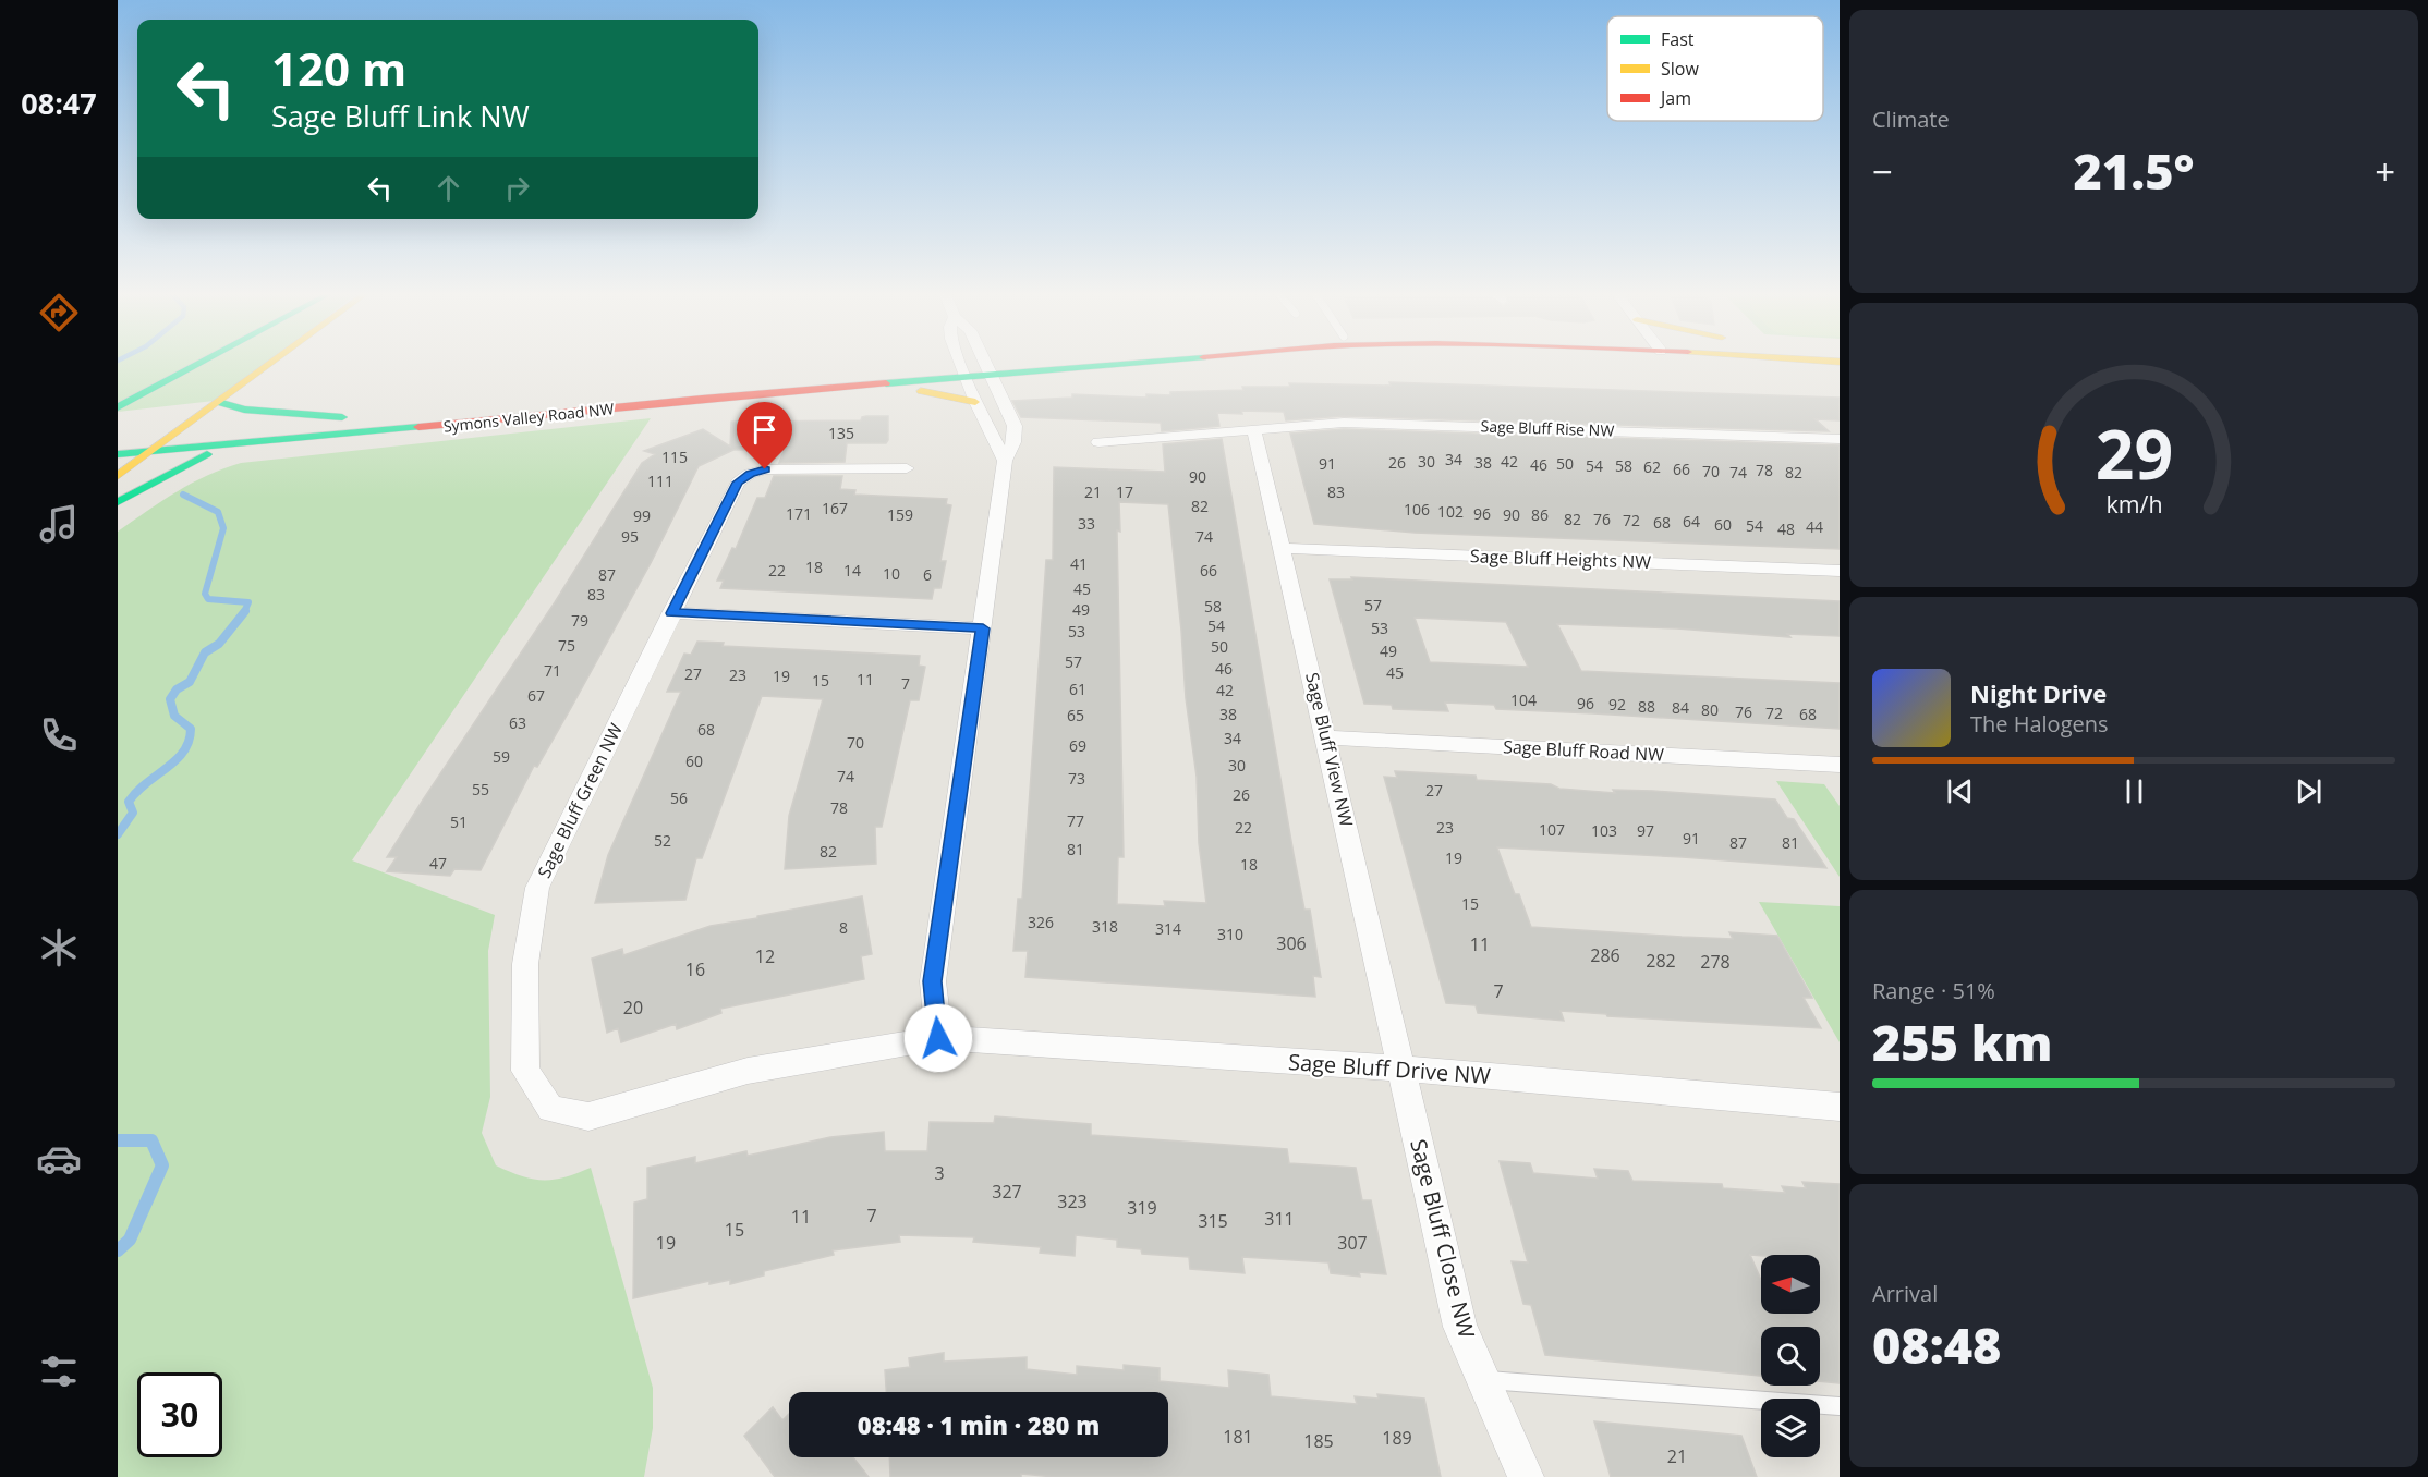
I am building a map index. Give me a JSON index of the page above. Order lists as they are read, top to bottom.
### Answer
{
  "streets": {
    "main road": ["Symons Valley Road NW"],
    "street": [
      "Sage Bluff Rise NW",
      "Sage Bluff Heights NW",
      "Sage Bluff View NW",
      "Sage Bluff Road NW",
      "Sage Bluff Green NW",
      "Sage Bluff Drive NW",
      "Sage Bluff Close NW"
    ]
  },
  "crossings": [
    ["Sage Bluff Rise NW", "Sage Bluff View NW"],
    ["Sage Bluff Heights NW", "Sage Bluff View NW"],
    ["Sage Bluff View NW", "Sage Bluff Road NW"],
    ["Sage Bluff View NW", "Sage Bluff Drive NW"],
    ["Sage Bluff View NW", "Sage Bluff Close NW"],
    ["Sage Bluff Green NW", "Sage Bluff Drive NW"],
    ["Sage Bluff Drive NW", "Sage Bluff Close NW"]
  ],
  "house_numbers": [
    "135",
    "115",
    "34",
    "30",
    "42",
    "26",
    "38",
    "91",
    "50",
    "46",
    "54",
    "58",
    "62",
    "66",
    "78",
    "70",
    "74",
    "82",
    "90",
    "111",
    "21",
    "17",
    "83",
    "82",
    "167",
    "106",
    "102",
    "171",
    "96",
    "159",
    "90",
    "86",
    "99",
    "82",
    "76",
    "72",
    "64",
    "68",
    "33",
    "60",
    "54",
    "44",
    "48",
    "95",
    "74",
    "41",
    "18",
    "22",
    "14",
    "66",
    "10",
    "87",
    "6",
    "45",
    "83",
    "57",
    "58",
    "49",
    "79",
    "54",
    "53",
    "53",
    "75",
    "50",
    "49",
    "57",
    "46",
    "71",
    "45",
    "27",
    "23",
    "19",
    "11",
    "15",
    "7",
    "61",
    "42",
    "67",
    "104",
    "96",
    "92",
    "88",
    "84",
    "80",
    "76",
    "72",
    "38",
    "68",
    "65",
    "63",
    "68",
    "34",
    "70",
    "69",
    "59",
    "60",
    "30",
    "74",
    "73",
    "55",
    "27",
    "26",
    "56",
    "78",
    "77",
    "51",
    "22",
    "23",
    "107",
    "103",
    "97",
    "91",
    "52",
    "87",
    "81",
    "81",
    "82",
    "19",
    "47",
    "18",
    "15",
    "326",
    "318",
    "8",
    "314",
    "310",
    "306",
    "11",
    "286",
    "12",
    "282",
    "278",
    "16",
    "7",
    "20",
    "3",
    "327",
    "323",
    "319",
    "7",
    "11",
    "311",
    "315",
    "15",
    "19",
    "307",
    "181",
    "189",
    "185",
    "21"
  ],
  "legend": ["Fast", "Slow", "Jam"],
  "north": "left",
  "page": {
    "tabs": "08:47",
    "tile": [
      "Climate",
      ["Range · 51%", "255 km"],
      ["Arrival", "08:48"]
    ],
    "turn": ["120 m", "Sage Bluff Link NW"],
    "heat": ["−", "21.5°", "+"],
    "song": ["Night Drive", "The Halogens"],
    "limit": "30",
    "trip": "08:48 · 1 min · 280 m",
    "gauge": ["29", "km/h"]
  }
}
